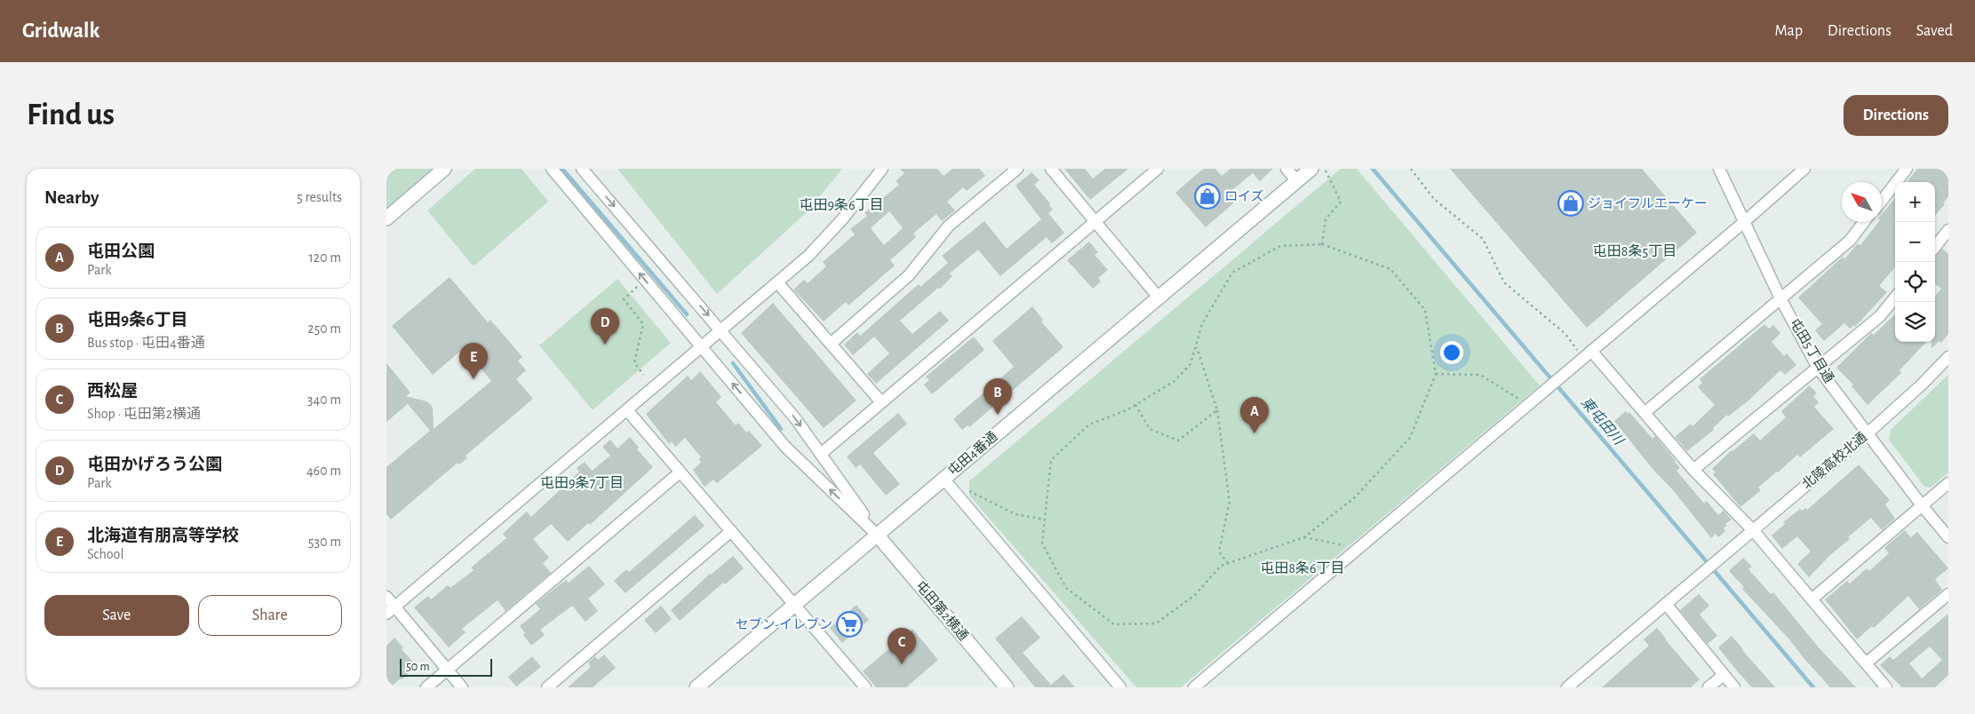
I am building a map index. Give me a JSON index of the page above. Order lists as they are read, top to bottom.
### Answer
{
  "streets": {
    "street": [
      "屯田5丁目通",
      "屯田4番通",
      "北陵高校北通",
      "屯田第2横通"
    ]
  },
  "crossings": [
    ["屯田5丁目通", "北陵高校北通"],
    ["屯田4番通", "屯田第2横通"]
  ],
  "districts": [
    "屯田9条6丁目",
    "屯田8条5丁目",
    "屯田9条7丁目",
    "屯田8条6丁目"
  ],
  "water": ["東屯田川"],
  "places": {
    "shop": ["ロイズ", "ジョイフルエーケー"],
    "supermarket": ["セブン-イレブン"]
  },
  "scale_bar": "50 m",
  "north": "top left",
  "page": {
    "header": "Gridwalk",
    "nav": ["Map", "Directions", "Saved"],
    "buttons": [
      "Directions",
      ["Save", "Share"]
    ],
    "title": "Find us",
    "heading": ["Nearby", "5 results"],
    "map_buttons": ["+", "−"],
    "list": [
      {
        "mark": "A",
        "name": "屯田公園",
        "note": "Park",
        "value": "120 m"
      },
      {
        "mark": "B",
        "name": "屯田9条6丁目",
        "note": "Bus stop · 屯田4番通",
        "value": "250 m"
      },
      {
        "mark": "C",
        "name": "西松屋",
        "note": "Shop · 屯田第2横通",
        "value": "340 m"
      },
      {
        "mark": "D",
        "name": "屯田かげろう公園",
        "note": "Park",
        "value": "460 m"
      },
      {
        "mark": "E",
        "name": "北海道有朋高等学校",
        "note": "School",
        "value": "530 m"
      }
    ],
    "pins": [
      "D",
      "E",
      "B",
      "A",
      "C"
    ],
    "scale": "50 m"
  }
}
